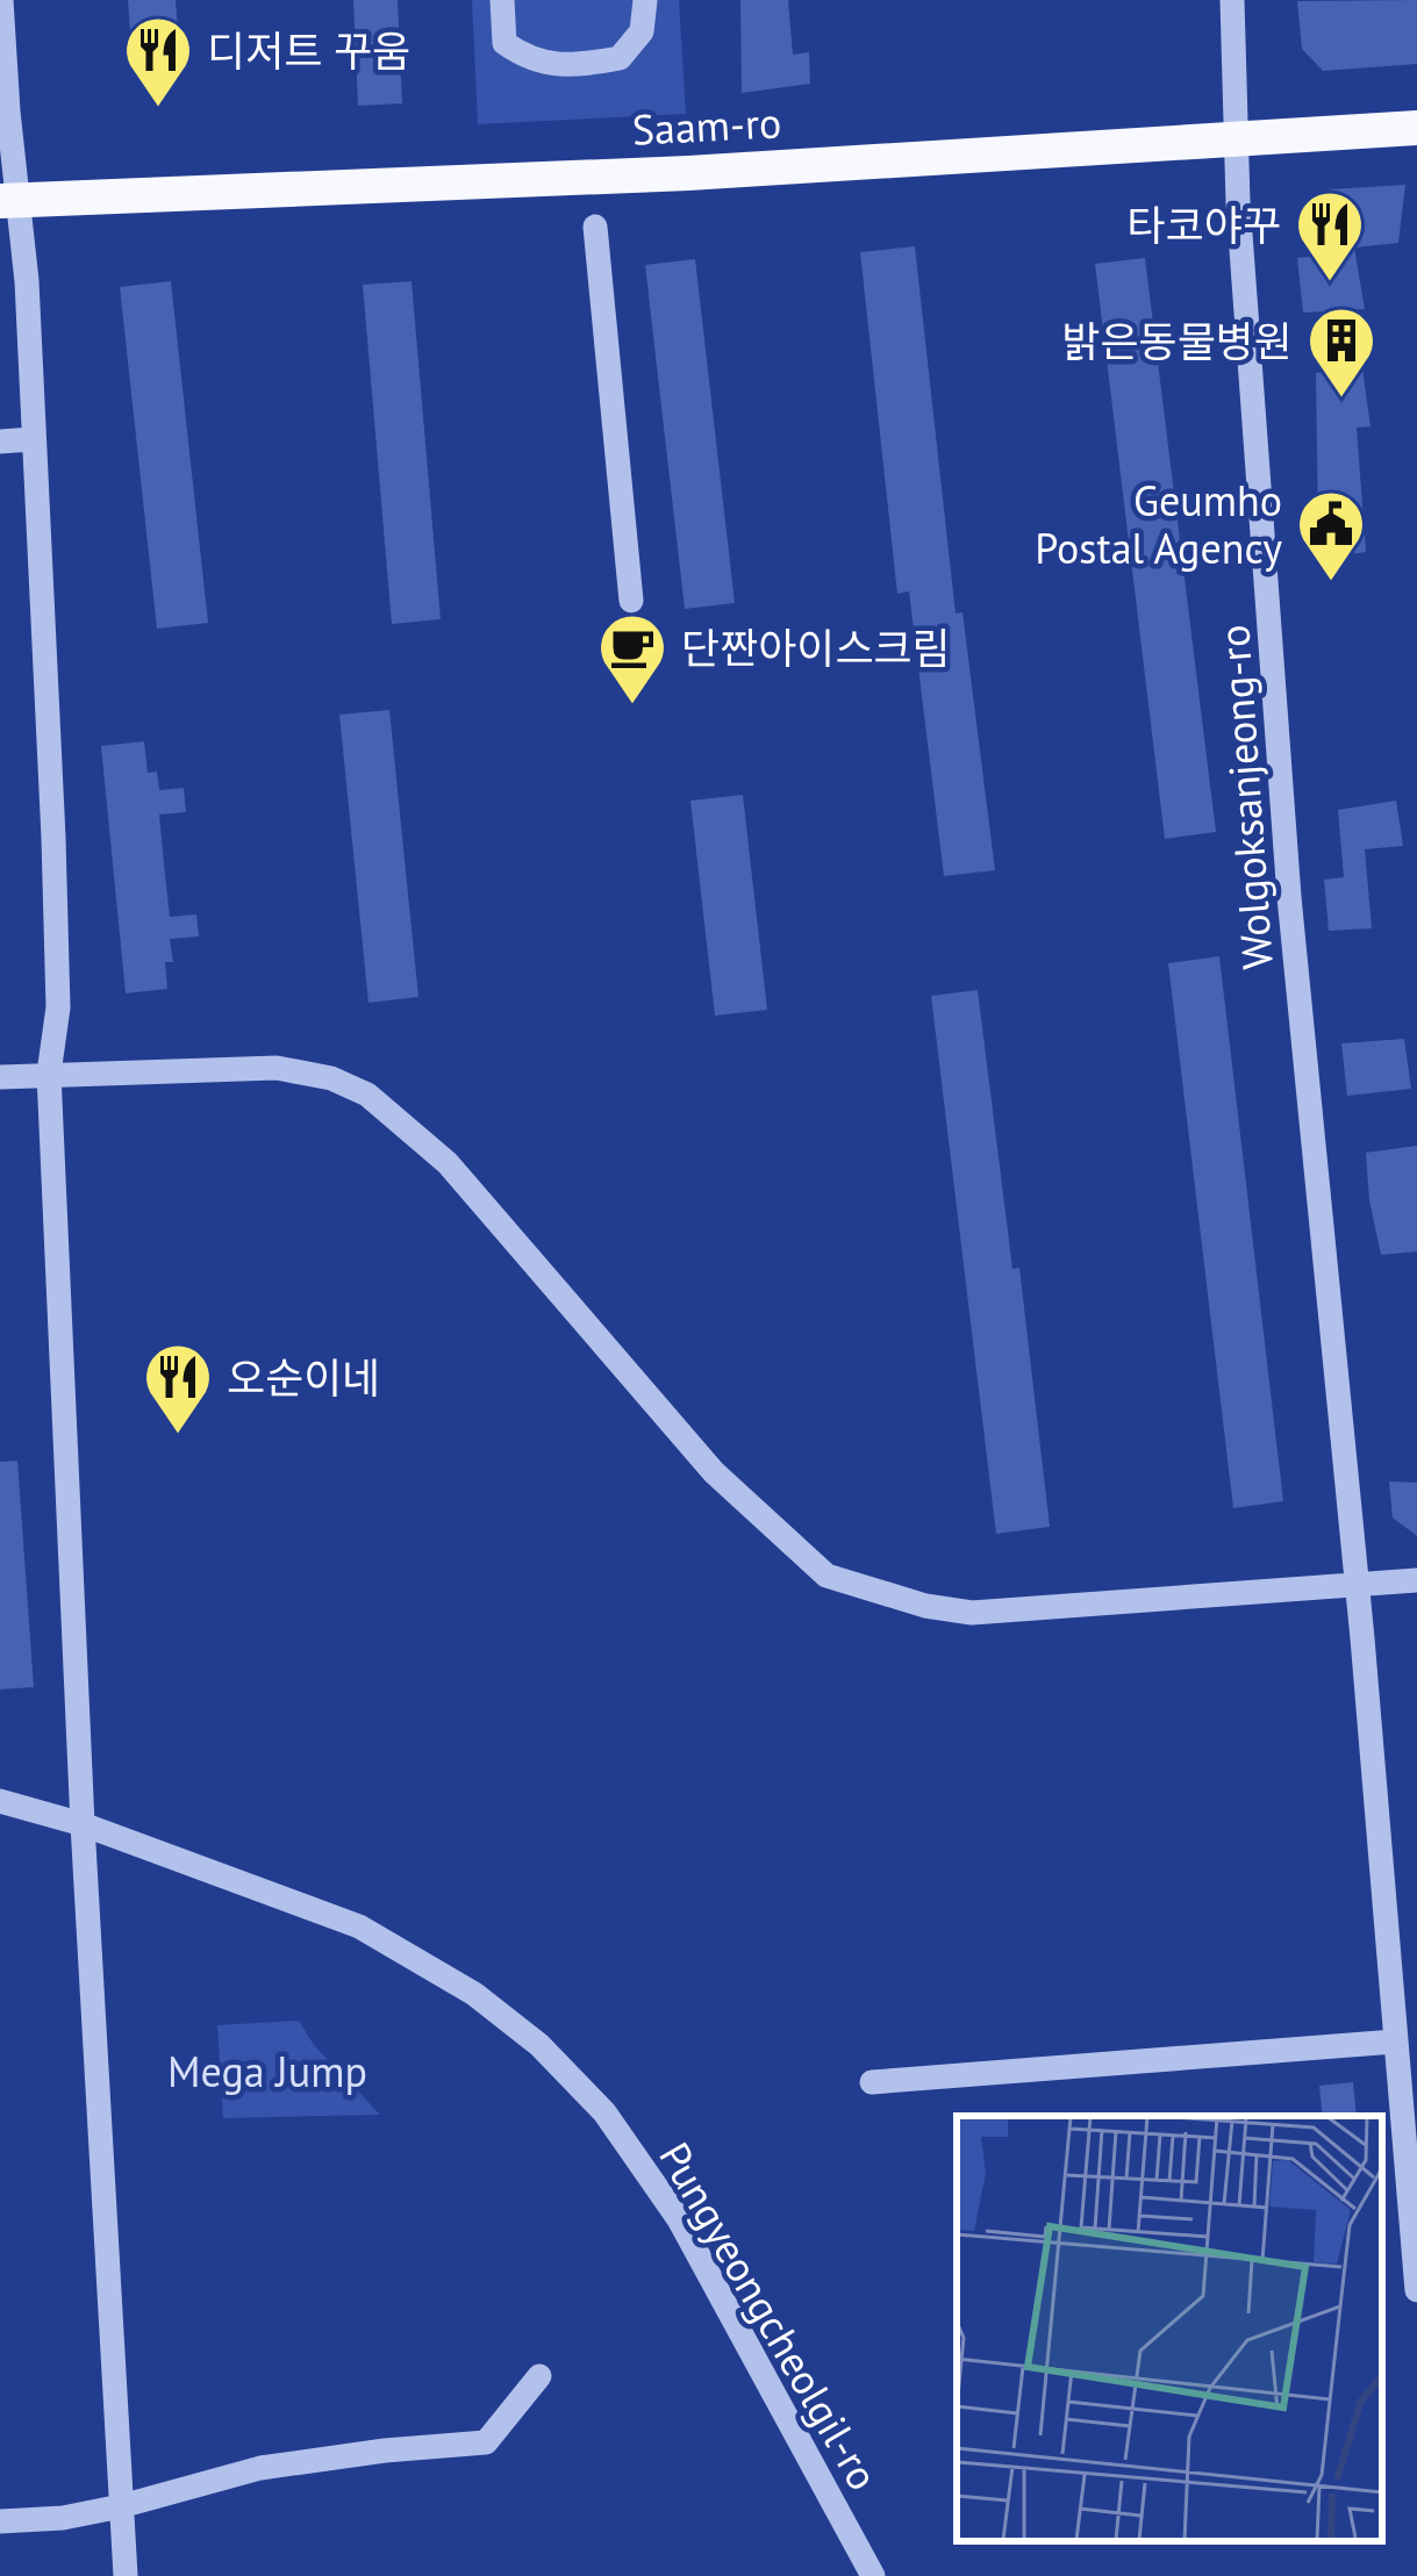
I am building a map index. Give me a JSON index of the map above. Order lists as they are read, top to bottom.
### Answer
{
  "streets": {
    "main road": ["Saam-ro"],
    "street": ["Wolgoksanjeong-ro", "Pungyeongcheolgil-ro"]
  },
  "crossings": [
    ["Saam-ro", "Wolgoksanjeong-ro"]
  ],
  "parks": ["Mega Jump"],
  "places": {
    "restaurant": ["디저트 꾸움", "타코야꾸", "오순이네"],
    "building": ["밝은동물병원"],
    "public building": ["Geumho Postal Agency"],
    "cafe": ["단짠아이스크림"]
  }
}
